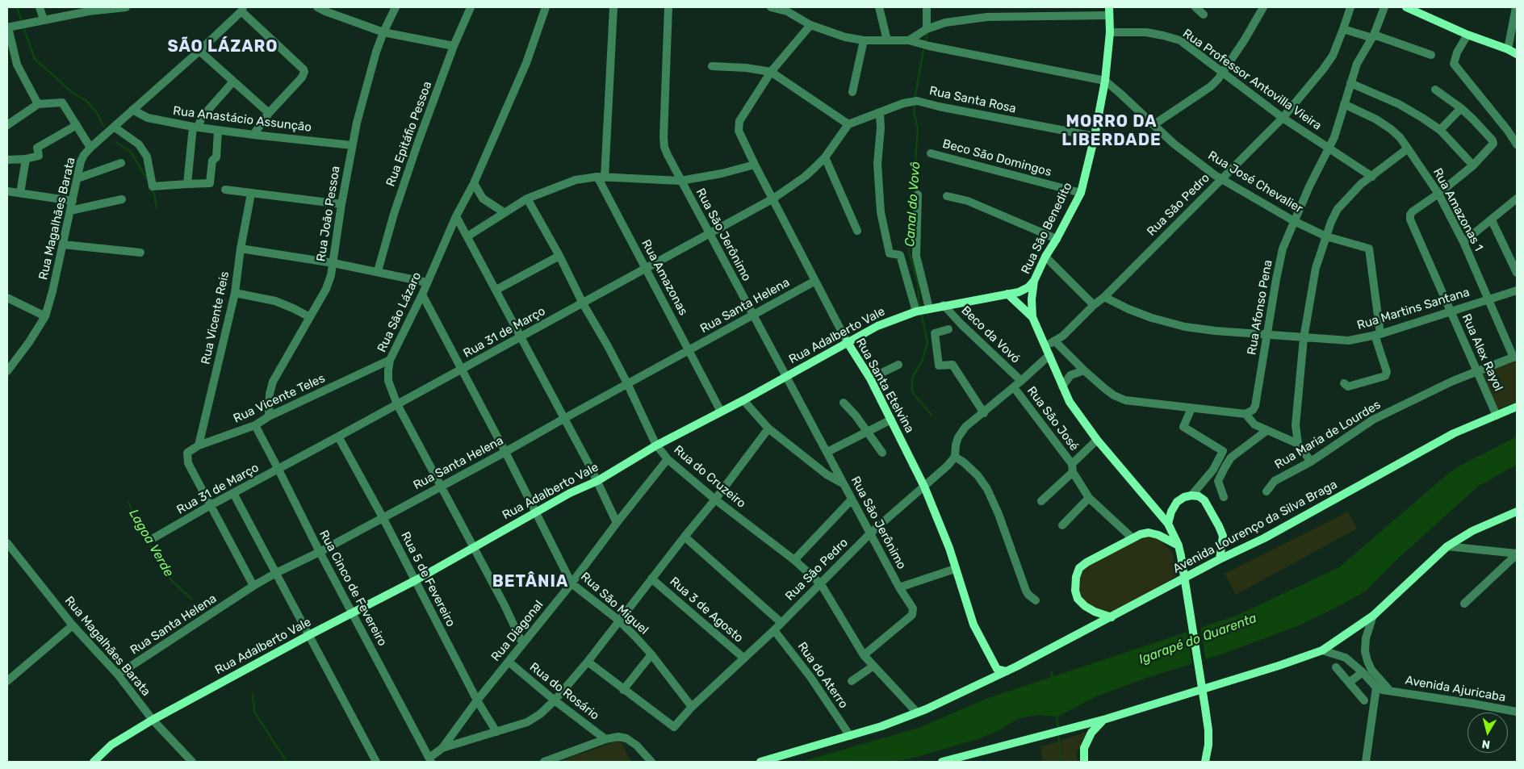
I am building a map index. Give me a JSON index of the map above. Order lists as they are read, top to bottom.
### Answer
{
  "streets": {
    "street": [
      "Rua Professor Antovilla Vieira",
      "Rua Santa Rosa",
      "Rua Anastácio Assunção",
      "Rua Epitáfio Pessoa",
      "Beco São Domingos",
      "Rua José Chevalier",
      "Rua São Pedro",
      "Rua Amazonas 1",
      "Rua João Pessoa",
      "Rua Magalhães Barata",
      "Rua São Benedito",
      "Rua São Jerônimo",
      "Rua Amazonas",
      "Rua Santa Helena",
      "Rua Afonso Pena",
      "Rua Martins Santana",
      "Rua São Lázaro",
      "Rua Vicente Reis",
      "Rua 31 de Março",
      "Beco da Vovó",
      "Rua Adalberto Vale",
      "Rua Alex Rayol",
      "Rua Santa Etelvina",
      "Rua Vicente Teles",
      "Rua São José",
      "Rua Maria de Lourdes",
      "Rua do Cruzeiro",
      "Avenida Lourenço da Silva Braga",
      "Rua 5 de Fevereiro",
      "Rua Cinco de Fevereiro",
      "Rua São Miguel",
      "Rua 3 de Agosto",
      "Rua Diagonal",
      "Rua do Aterro",
      "Avenida Ajuricaba",
      "Rua do Rosário"
    ]
  },
  "crossings": [
    ["Rua Professor Antovilla Vieira", "Rua São Pedro"],
    ["Rua Professor Antovilla Vieira", "Rua São Benedito"],
    ["Rua Professor Antovilla Vieira", "Rua Afonso Pena"],
    ["Rua Santa Rosa", "Rua São Benedito"],
    ["Rua Santa Rosa", "Rua 31 de Março"],
    ["Rua Anastácio Assunção", "Rua João Pessoa"],
    ["Rua Anastácio Assunção", "Rua Magalhães Barata"],
    ["Beco São Domingos", "Rua São Benedito"],
    ["Rua José Chevalier", "Rua São Pedro"],
    ["Rua José Chevalier", "Rua São Benedito"],
    ["Rua José Chevalier", "Rua Afonso Pena"],
    ["Rua José Chevalier", "Rua Martins Santana"],
    ["Rua São Pedro", "Rua São Benedito"],
    ["Rua São Pedro", "Rua São Jerônimo"],
    ["Rua São Pedro", "Rua Martins Santana"],
    ["Rua São Pedro", "Rua Santa Etelvina"],
    ["Rua São Pedro", "Rua do Cruzeiro"],
    ["Rua São Pedro", "Rua São Miguel"],
    ["Rua São Pedro", "Rua 3 de Agosto"],
    ["Rua São Pedro", "Rua do Aterro"],
    ["Rua Amazonas 1", "Rua Afonso Pena"],
    ["Rua Amazonas 1", "Rua Martins Santana"],
    ["Rua Amazonas 1", "Rua Alex Rayol"],
    ["Rua Amazonas 1", "Rua Maria de Lourdes"],
    ["Rua João Pessoa", "Rua Vicente Teles"],
    ["Rua Magalhães Barata", "Rua Santa Helena"],
    ["Rua Magalhães Barata", "Rua Adalberto Vale"],
    ["Rua São Benedito", "Rua Adalberto Vale"],
    ["Rua São Jerônimo", "Rua Santa Helena"],
    ["Rua São Jerônimo", "Rua 31 de Março"],
    ["Rua São Jerônimo", "Rua Adalberto Vale"],
    ["Rua São Jerônimo", "Rua do Cruzeiro"],
    ["Rua Amazonas", "Rua Santa Helena"],
    ["Rua Amazonas", "Rua 31 de Março"],
    ["Rua Amazonas", "Rua Adalberto Vale"],
    ["Rua Santa Helena", "Rua São Lázaro"],
    ["Rua Santa Helena", "Rua Santa Etelvina"],
    ["Rua Santa Helena", "Rua do Cruzeiro"],
    ["Rua Santa Helena", "Rua 5 de Fevereiro"],
    ["Rua Santa Helena", "Rua Cinco de Fevereiro"],
    ["Rua Santa Helena", "Rua São Miguel"],
    ["Rua Afonso Pena", "Rua Martins Santana"],
    ["Rua Afonso Pena", "Rua Maria de Lourdes"],
    ["Rua Martins Santana", "Rua Alex Rayol"],
    ["Rua São Lázaro", "Rua 31 de Março"],
    ["Rua São Lázaro", "Rua Adalberto Vale"],
    ["Rua São Lázaro", "Rua Vicente Teles"],
    ["Rua São Lázaro", "Rua São Miguel"],
    ["Rua São Lázaro", "Rua Diagonal"],
    ["Rua Vicente Reis", "Rua Vicente Teles"],
    ["Rua 31 de Março", "Rua Santa Etelvina"],
    ["Rua 31 de Março", "Rua do Cruzeiro"],
    ["Rua 31 de Março", "Rua 5 de Fevereiro"],
    ["Rua 31 de Março", "Rua Cinco de Fevereiro"],
    ["Rua 31 de Março", "Rua São Miguel"],
    ["Beco da Vovó", "Rua Adalberto Vale"],
    ["Rua Adalberto Vale", "Rua Santa Etelvina"],
    ["Rua Adalberto Vale", "Rua do Cruzeiro"],
    ["Rua Adalberto Vale", "Rua 5 de Fevereiro"],
    ["Rua Adalberto Vale", "Rua Cinco de Fevereiro"],
    ["Rua Adalberto Vale", "Rua São Miguel"],
    ["Rua Alex Rayol", "Rua Maria de Lourdes"],
    ["Rua Alex Rayol", "Avenida Lourenço da Silva Braga"],
    ["Rua Santa Etelvina", "Avenida Lourenço da Silva Braga"],
    ["Rua Vicente Teles", "Rua Cinco de Fevereiro"],
    ["Rua do Cruzeiro", "Avenida Lourenço da Silva Braga"],
    ["Rua do Cruzeiro", "Rua Diagonal"],
    ["Avenida Lourenço da Silva Braga", "Rua do Aterro"],
    ["Rua 5 de Fevereiro", "Rua Diagonal"],
    ["Rua Cinco de Fevereiro", "Rua Diagonal"],
    ["Rua São Miguel", "Rua Diagonal"],
    ["Rua Diagonal", "Rua do Rosário"]
  ],
  "districts": ["SÃO LÁZARO", "MORRO DA LIBERDADE", "BETÂNIA"],
  "water": ["Canal do Vovô", "Lagoa Verde", "Igarapé do Quarenta"],
  "north": "bottom"
}
